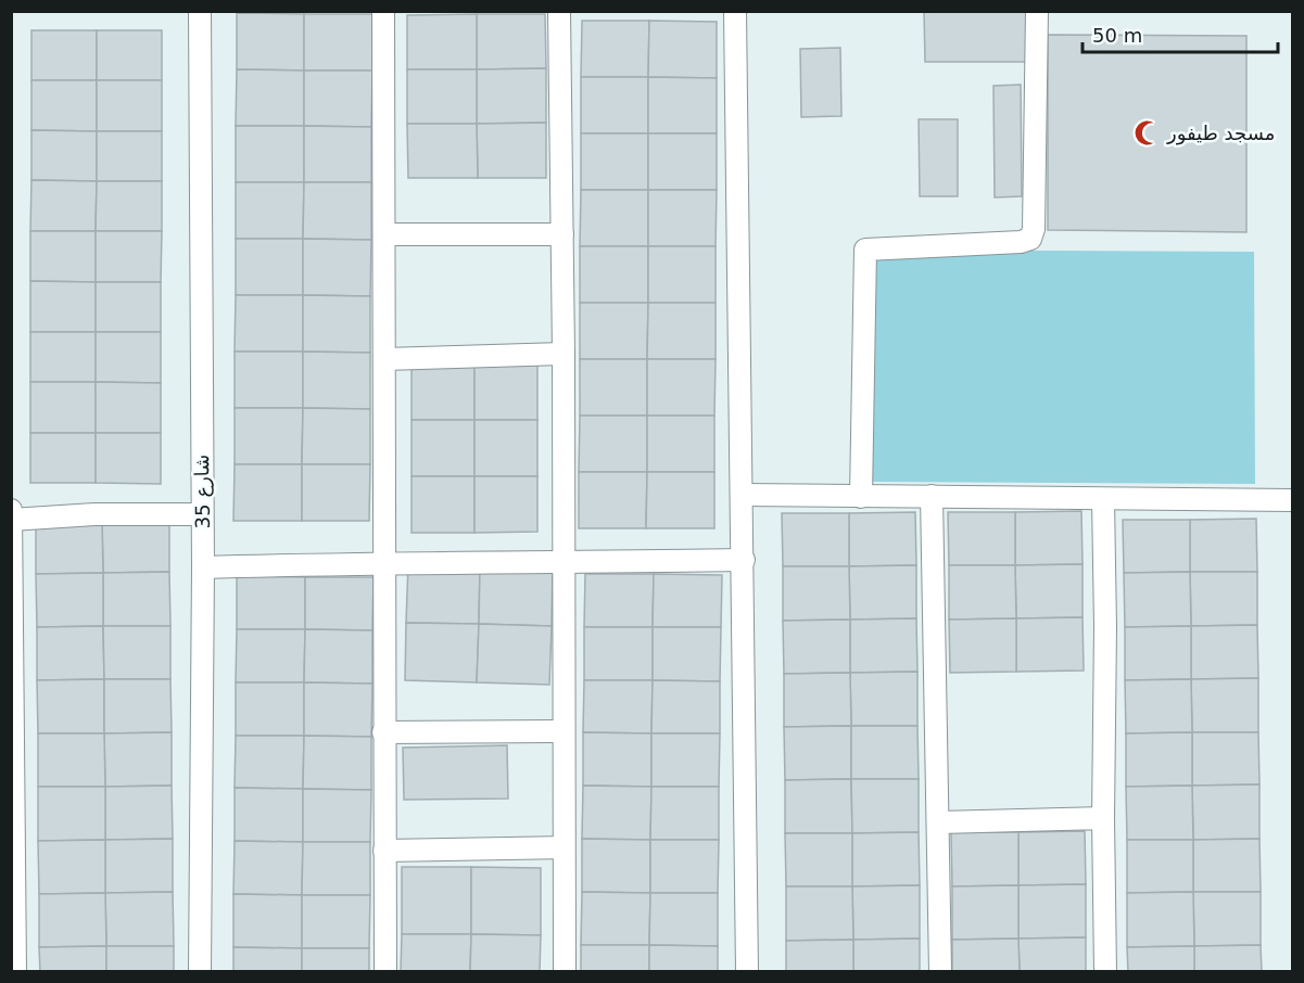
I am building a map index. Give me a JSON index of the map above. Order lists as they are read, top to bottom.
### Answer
{
  "streets": {
    "street": ["شارع 35"]
  },
  "places": {
    "mosque": ["مسجد طيفور"]
  },
  "scale_bar": "50 m"
}
